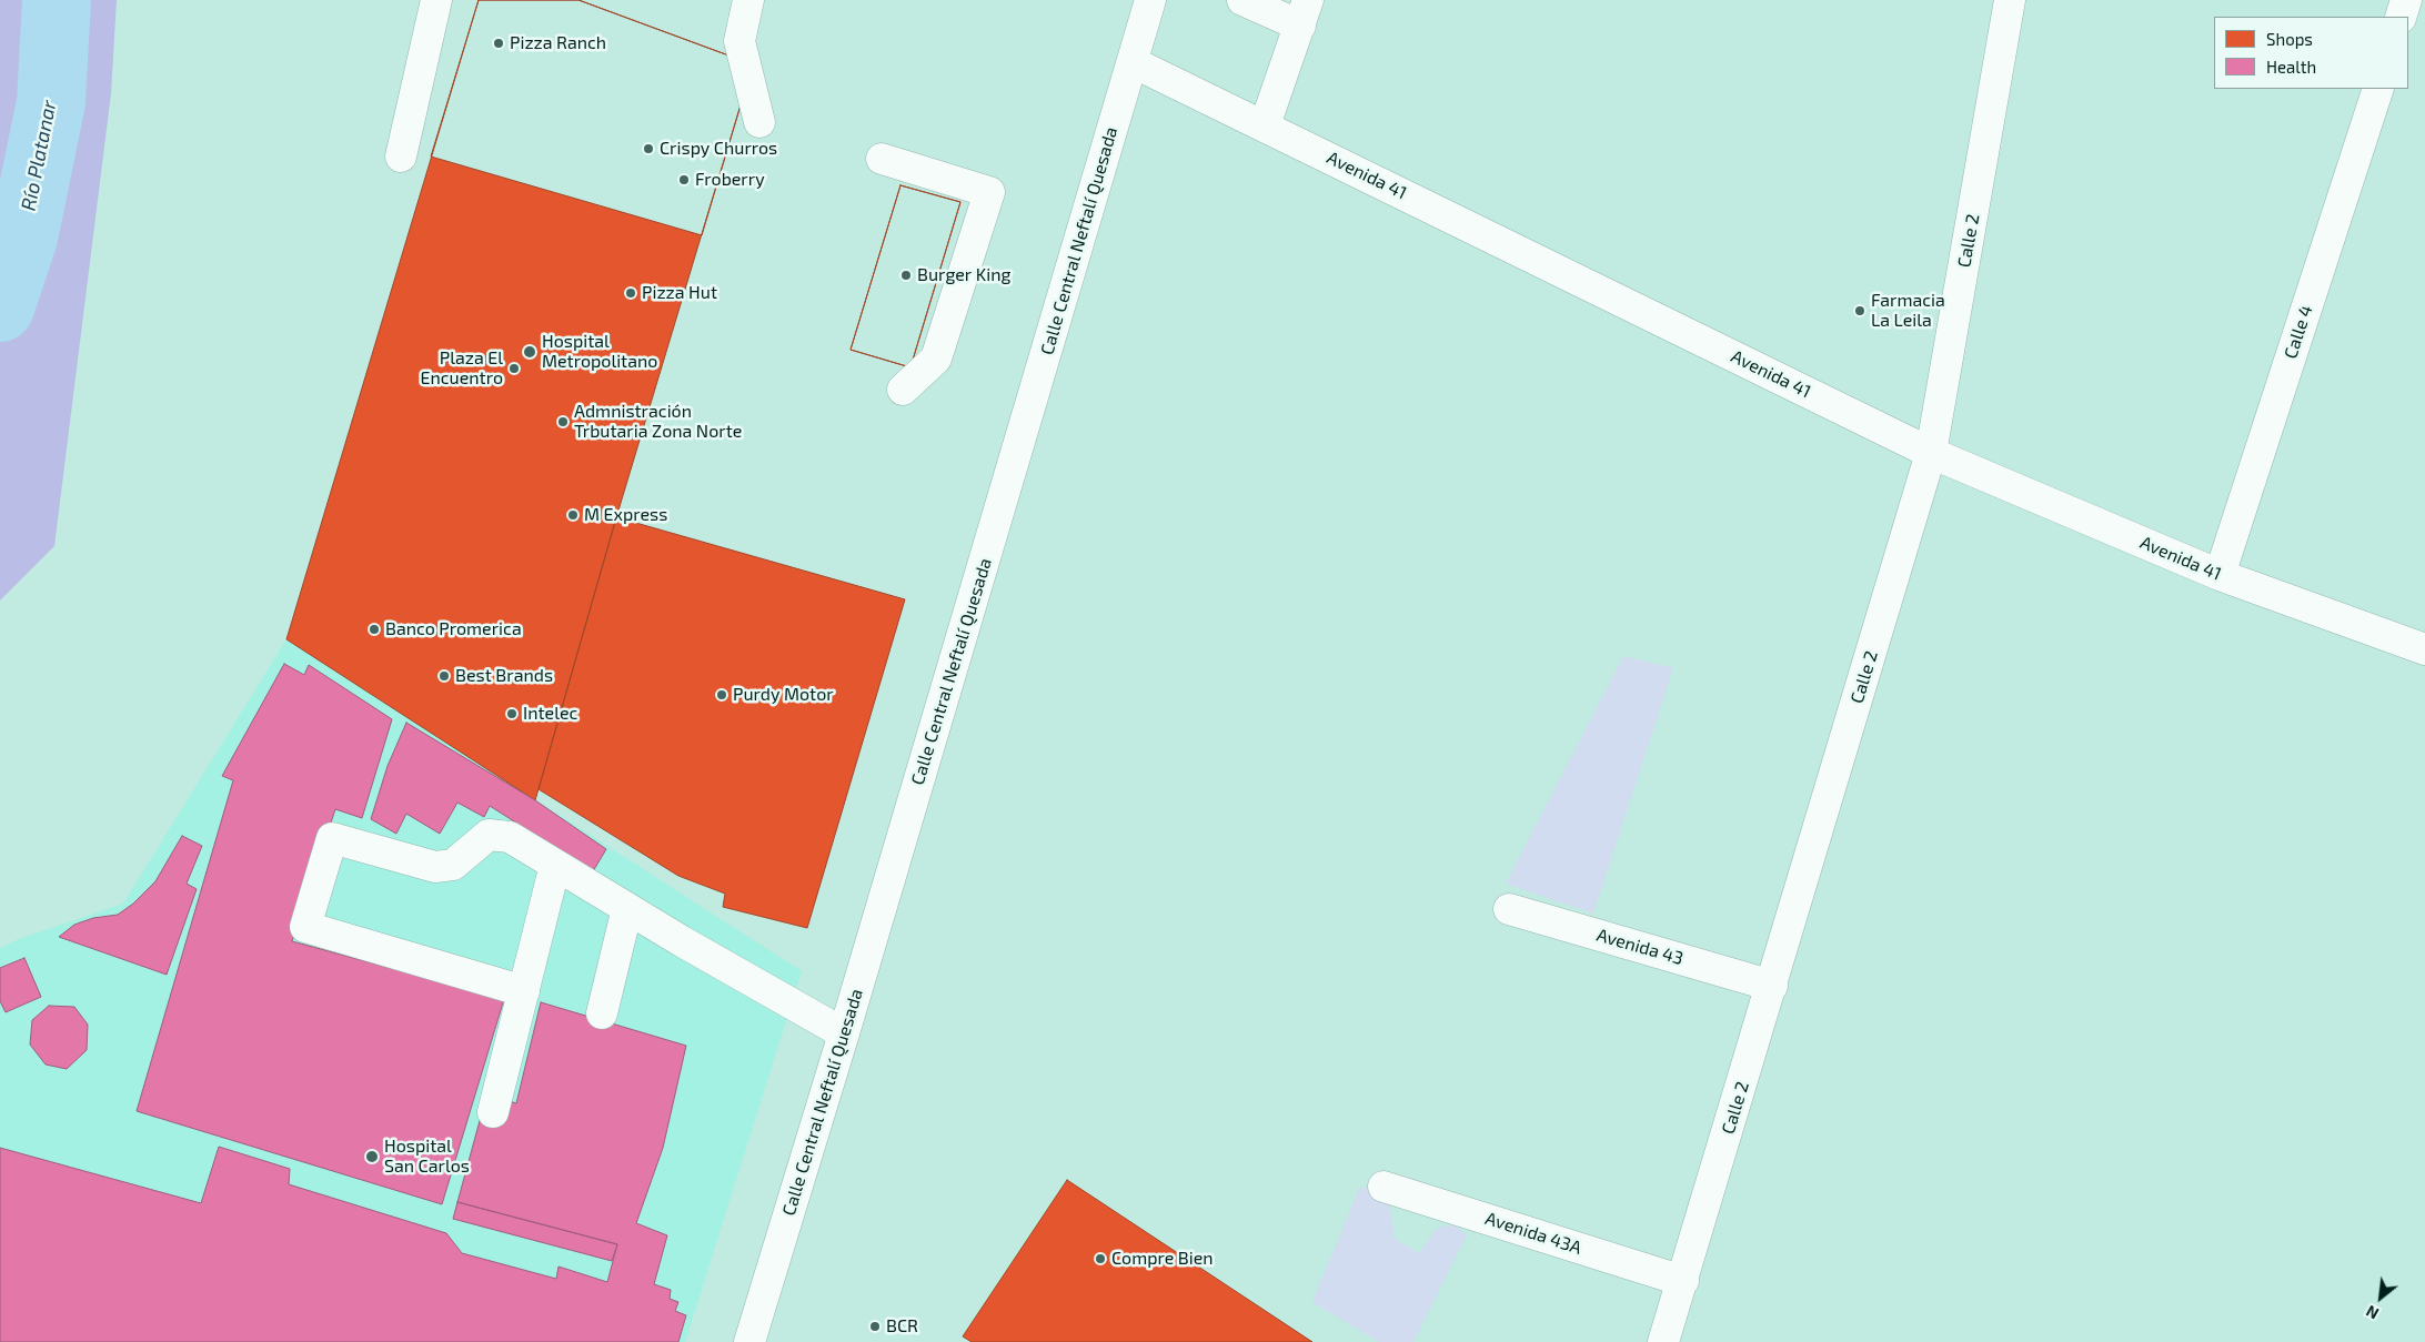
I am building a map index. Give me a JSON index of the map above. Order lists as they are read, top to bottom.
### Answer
{
  "streets": {
    "street": [
      "Avenida 41",
      "Calle Central Neftalí Quesada",
      "Calle 2",
      "Calle 4",
      "Avenida 43",
      "Avenida 43A"
    ]
  },
  "crossings": [
    ["Avenida 41", "Calle Central Neftalí Quesada"],
    ["Avenida 41", "Calle 2"],
    ["Avenida 41", "Calle 4"],
    ["Calle 2", "Avenida 43"],
    ["Calle 2", "Avenida 43A"]
  ],
  "water": ["Río Platanar"],
  "places": [
    "Pizza Ranch",
    "Crispy Churros",
    "Froberry",
    "Burger King",
    "Pizza Hut",
    "Farmacia La Leila",
    "Hospital Metropolitano",
    "Plaza El Encuentro",
    "Admnistración Trbutaria Zona Norte",
    "M Express",
    "Banco Promerica",
    "Best Brands",
    "Purdy Motor",
    "Intelec",
    "Hospital San Carlos",
    "Compre Bien",
    "BCR"
  ],
  "legend": ["Shops", "Health"],
  "north": "bottom left"
}
